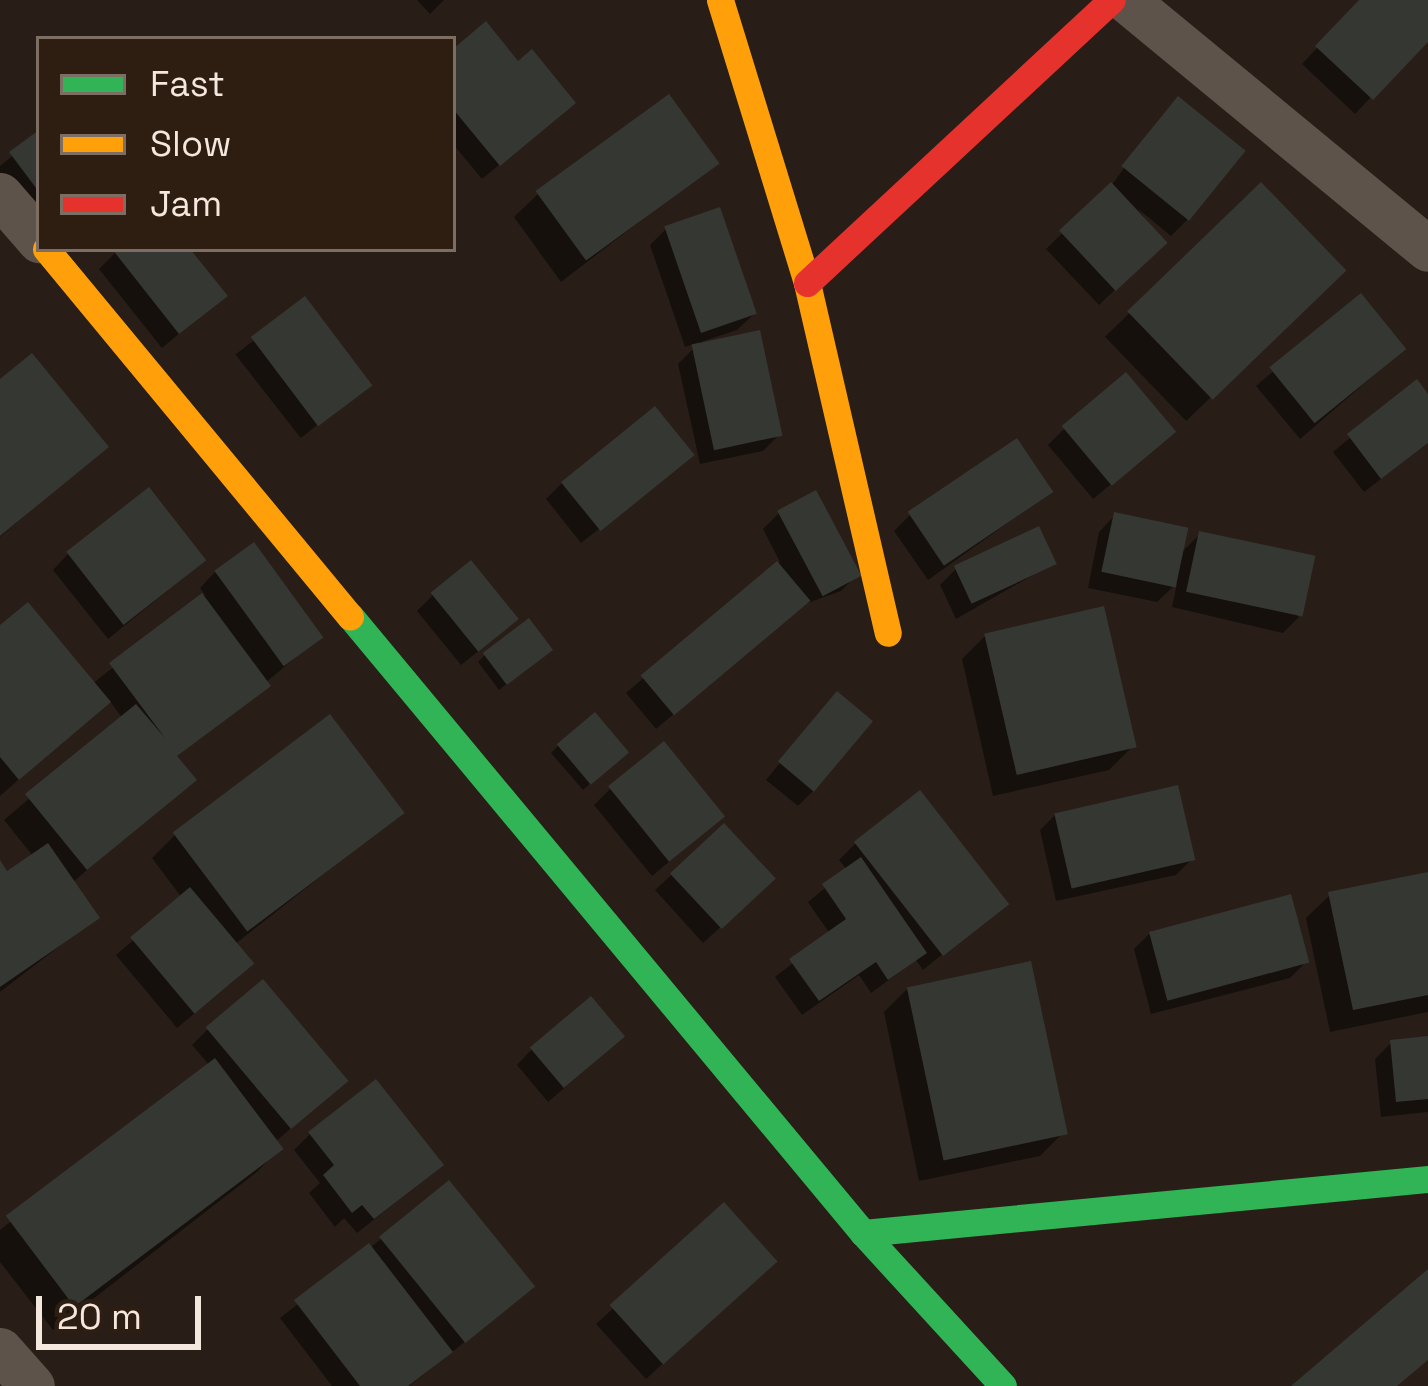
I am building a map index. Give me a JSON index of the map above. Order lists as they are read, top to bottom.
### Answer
{
  "legend": ["Fast", "Slow", "Jam"],
  "scale_bar": "20 m"
}
